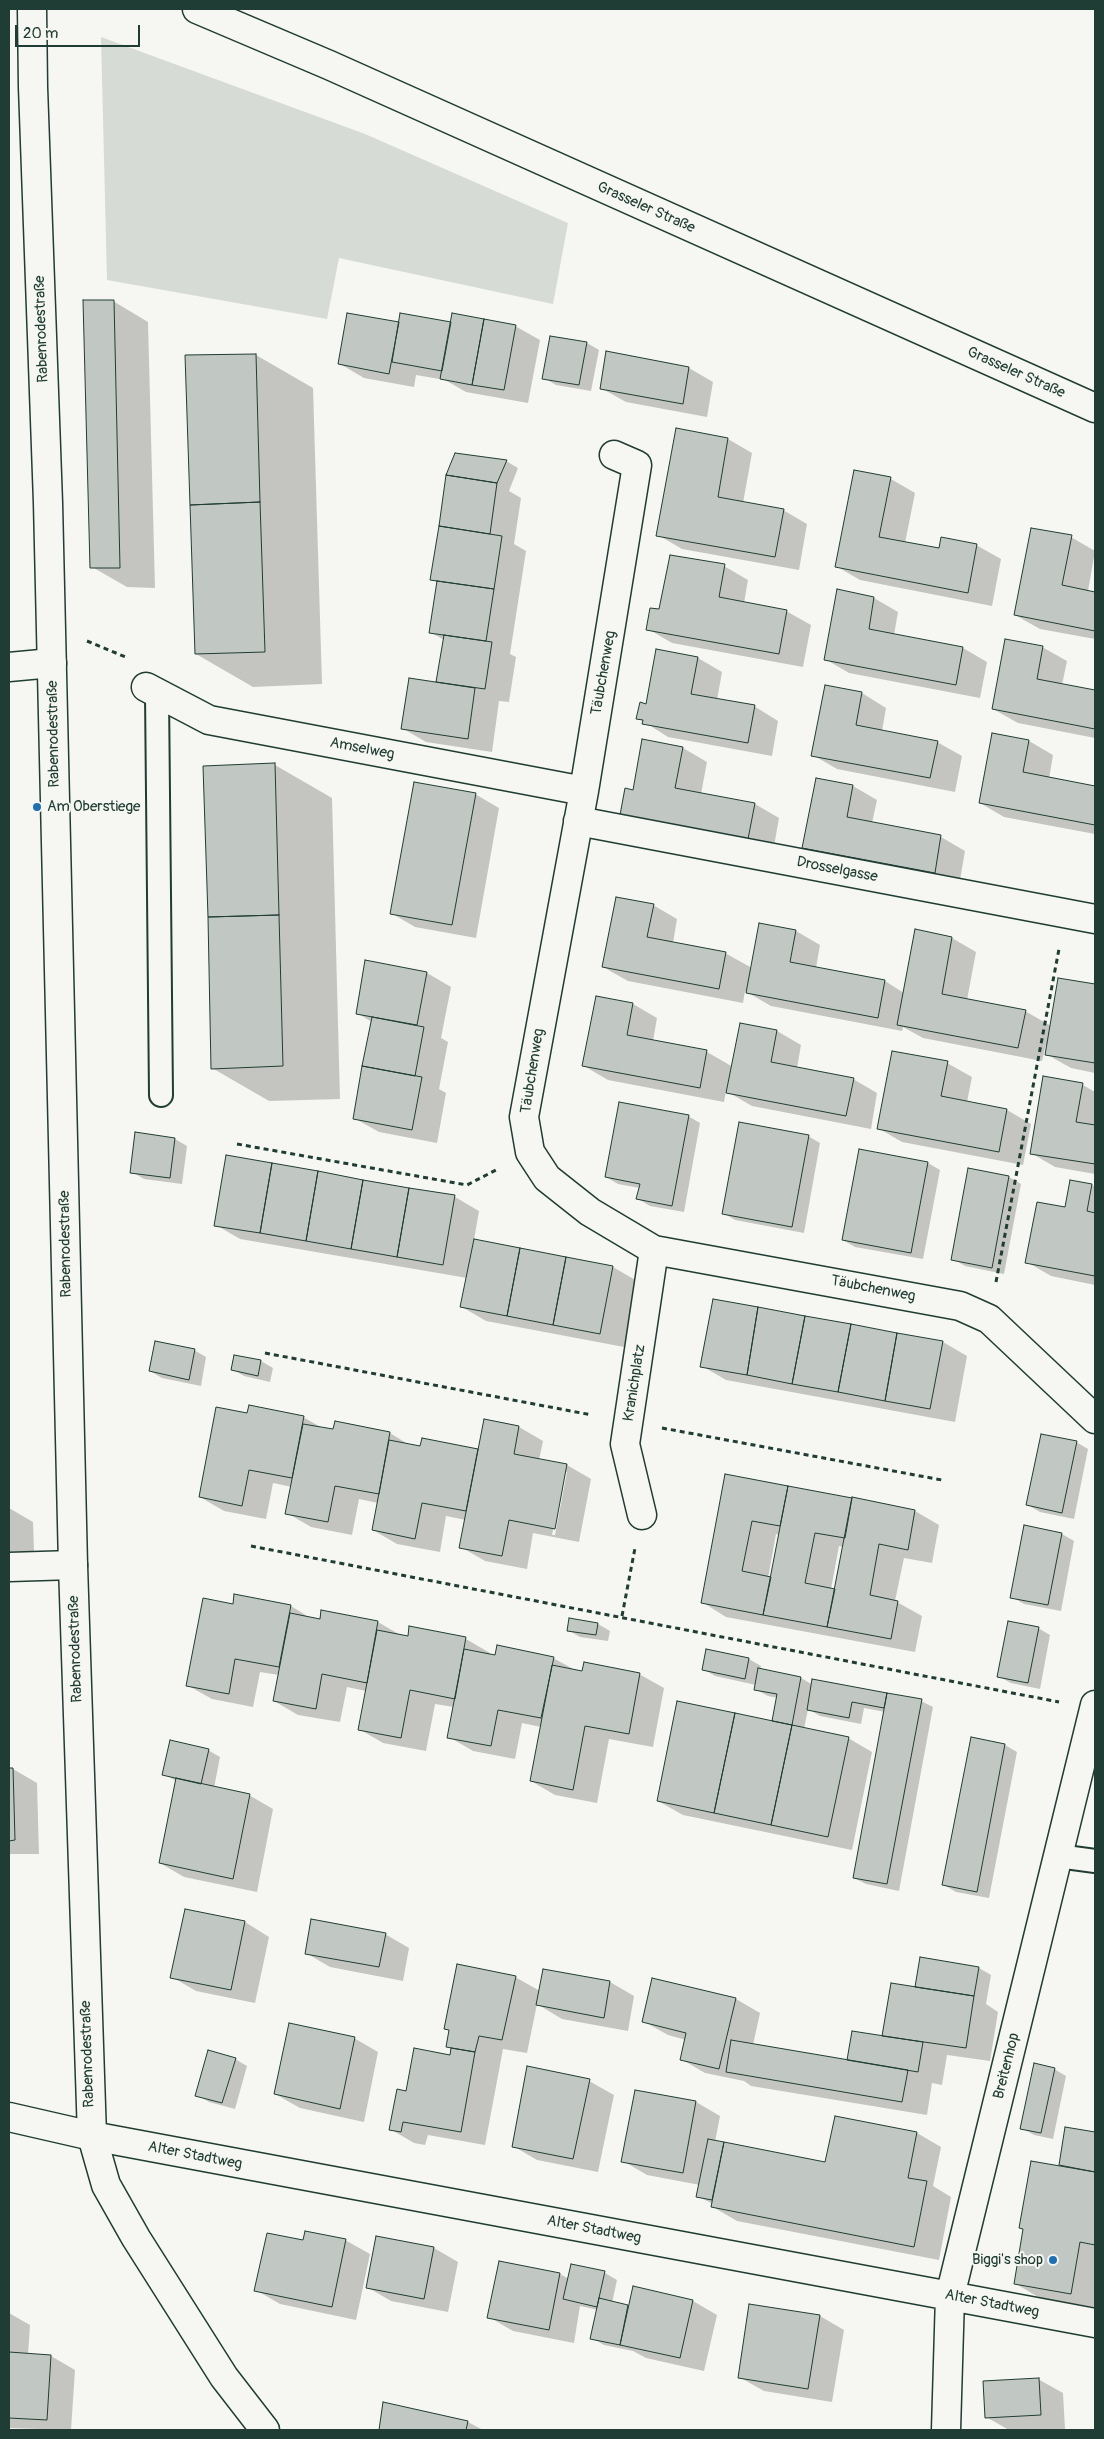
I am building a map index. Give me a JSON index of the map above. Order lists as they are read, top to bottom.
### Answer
{
  "streets": {
    "street": [
      "Grasseler Straße",
      "Rabenrodestraße",
      "Täubchenweg",
      "Amselweg",
      "Drosselgasse",
      "Kranichplatz",
      "Breitenhop",
      "Alter Stadtweg"
    ]
  },
  "crossings": [
    ["Rabenrodestraße", "Alter Stadtweg"],
    ["Täubchenweg", "Amselweg"],
    ["Täubchenweg", "Drosselgasse"],
    ["Täubchenweg", "Kranichplatz"],
    ["Breitenhop", "Alter Stadtweg"]
  ],
  "places": ["Am Oberstiege", "Biggi's shop"],
  "scale_bar": "20 m"
}
